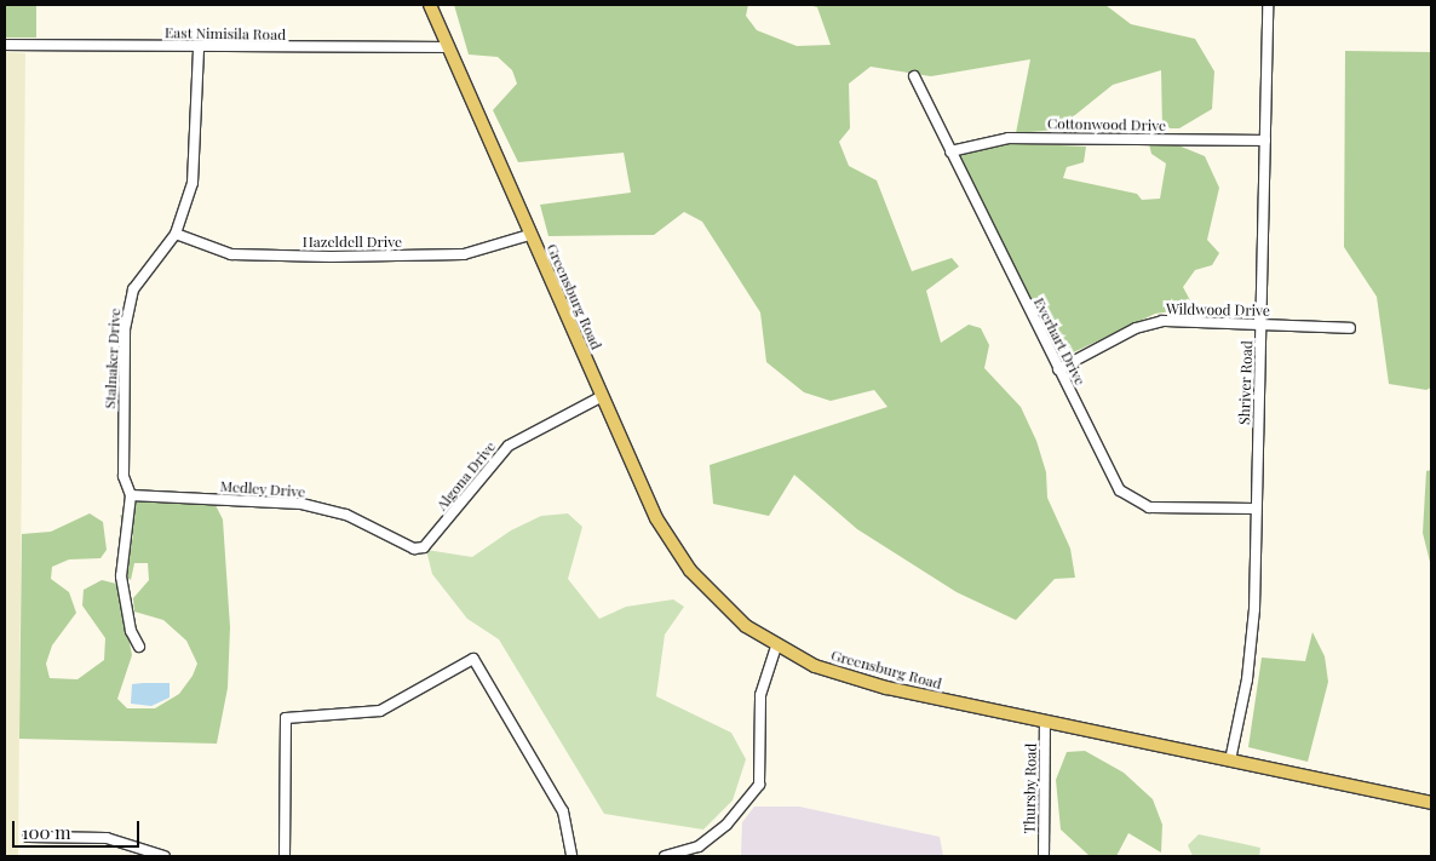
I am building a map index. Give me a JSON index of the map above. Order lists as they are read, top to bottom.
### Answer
{
  "streets": {
    "main road": ["Greensburg Road"],
    "street": [
      "East Nimisila Road",
      "Cottonwood Drive",
      "Hazeldell Drive",
      "Wildwood Drive",
      "Everhart Drive",
      "Stalnaker Drive",
      "Shriver Road",
      "Algona Drive",
      "Medley Drive",
      "Thursby Road"
    ]
  },
  "crossings": [
    ["East Nimisila Road", "Greensburg Road"],
    ["East Nimisila Road", "Stalnaker Drive"],
    ["Cottonwood Drive", "Everhart Drive"],
    ["Cottonwood Drive", "Shriver Road"],
    ["Hazeldell Drive", "Greensburg Road"],
    ["Hazeldell Drive", "Stalnaker Drive"],
    ["Greensburg Road", "Shriver Road"],
    ["Greensburg Road", "Algona Drive"],
    ["Greensburg Road", "Thursby Road"],
    ["Wildwood Drive", "Everhart Drive"],
    ["Wildwood Drive", "Shriver Road"],
    ["Everhart Drive", "Shriver Road"],
    ["Stalnaker Drive", "Medley Drive"],
    ["Algona Drive", "Medley Drive"]
  ],
  "scale_bar": "100 m"
}
